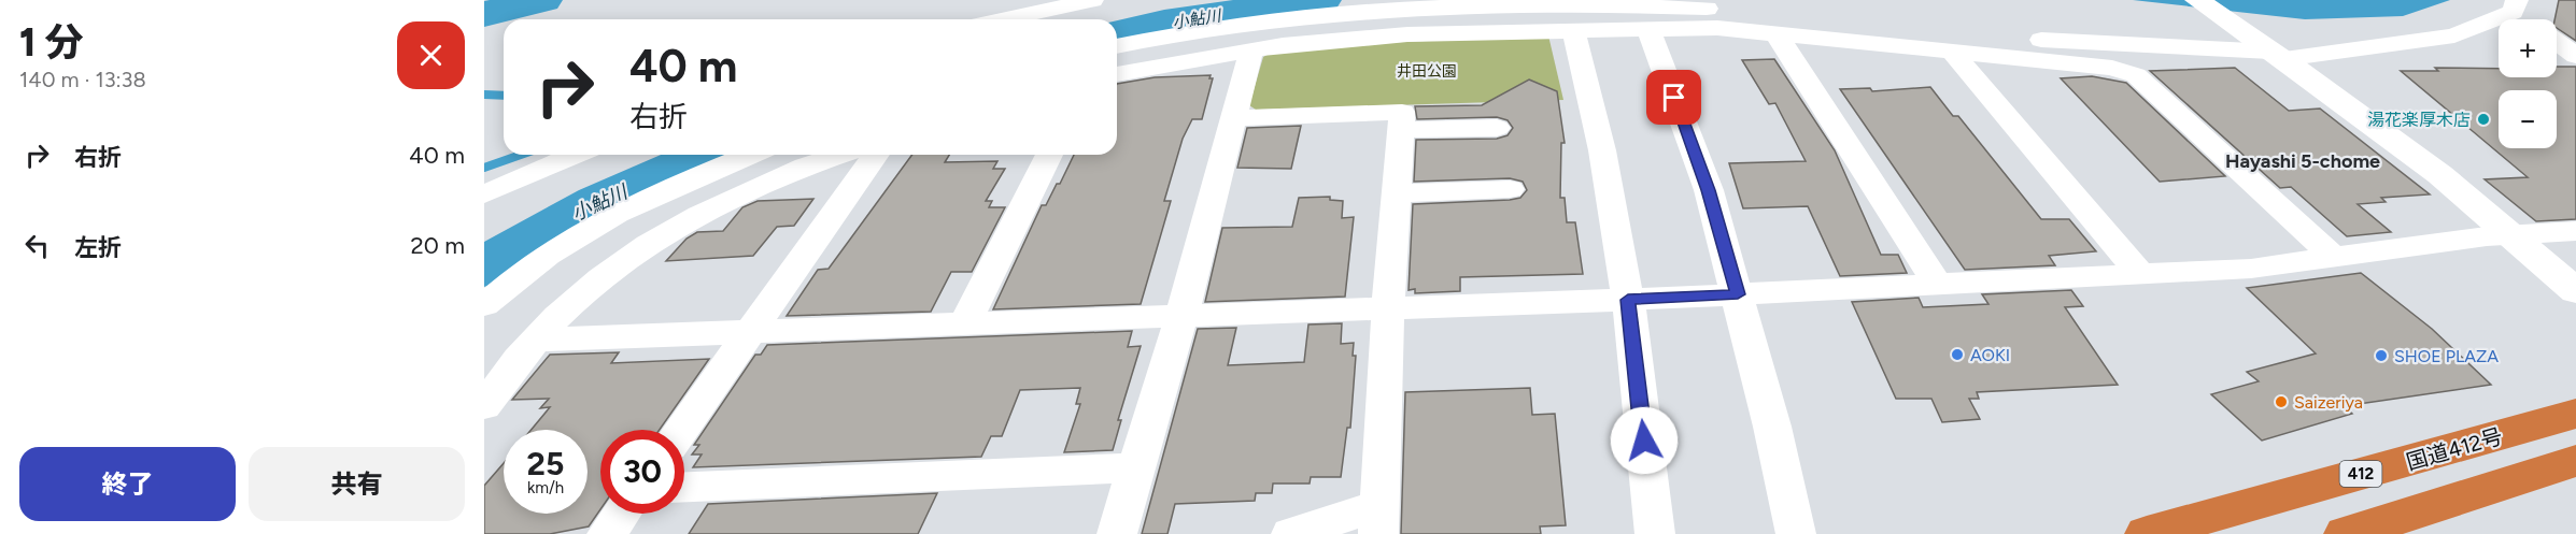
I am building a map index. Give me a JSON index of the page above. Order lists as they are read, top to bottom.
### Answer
{
  "streets": {
    "highway": ["国道412号", "412"]
  },
  "districts": ["Hayashi 5-chome"],
  "water": ["小鮎川"],
  "parks": ["井田公園"],
  "places": [
    "湯花楽厚木店",
    "AOKI",
    "SHOE PLAZA",
    "Saizeriya"
  ],
  "page": {
    "heading": ["1 分", "140 m · 13:38"],
    "map_buttons": ["+", "−"],
    "turn": ["40 m", "右折"],
    "list": [
      {
        "name": "右折",
        "value": "40 m"
      },
      {
        "name": "左折",
        "value": "20 m"
      }
    ],
    "speed": "25 km/h",
    "limit": "30",
    "buttons": ["終了", "共有"]
  }
}
